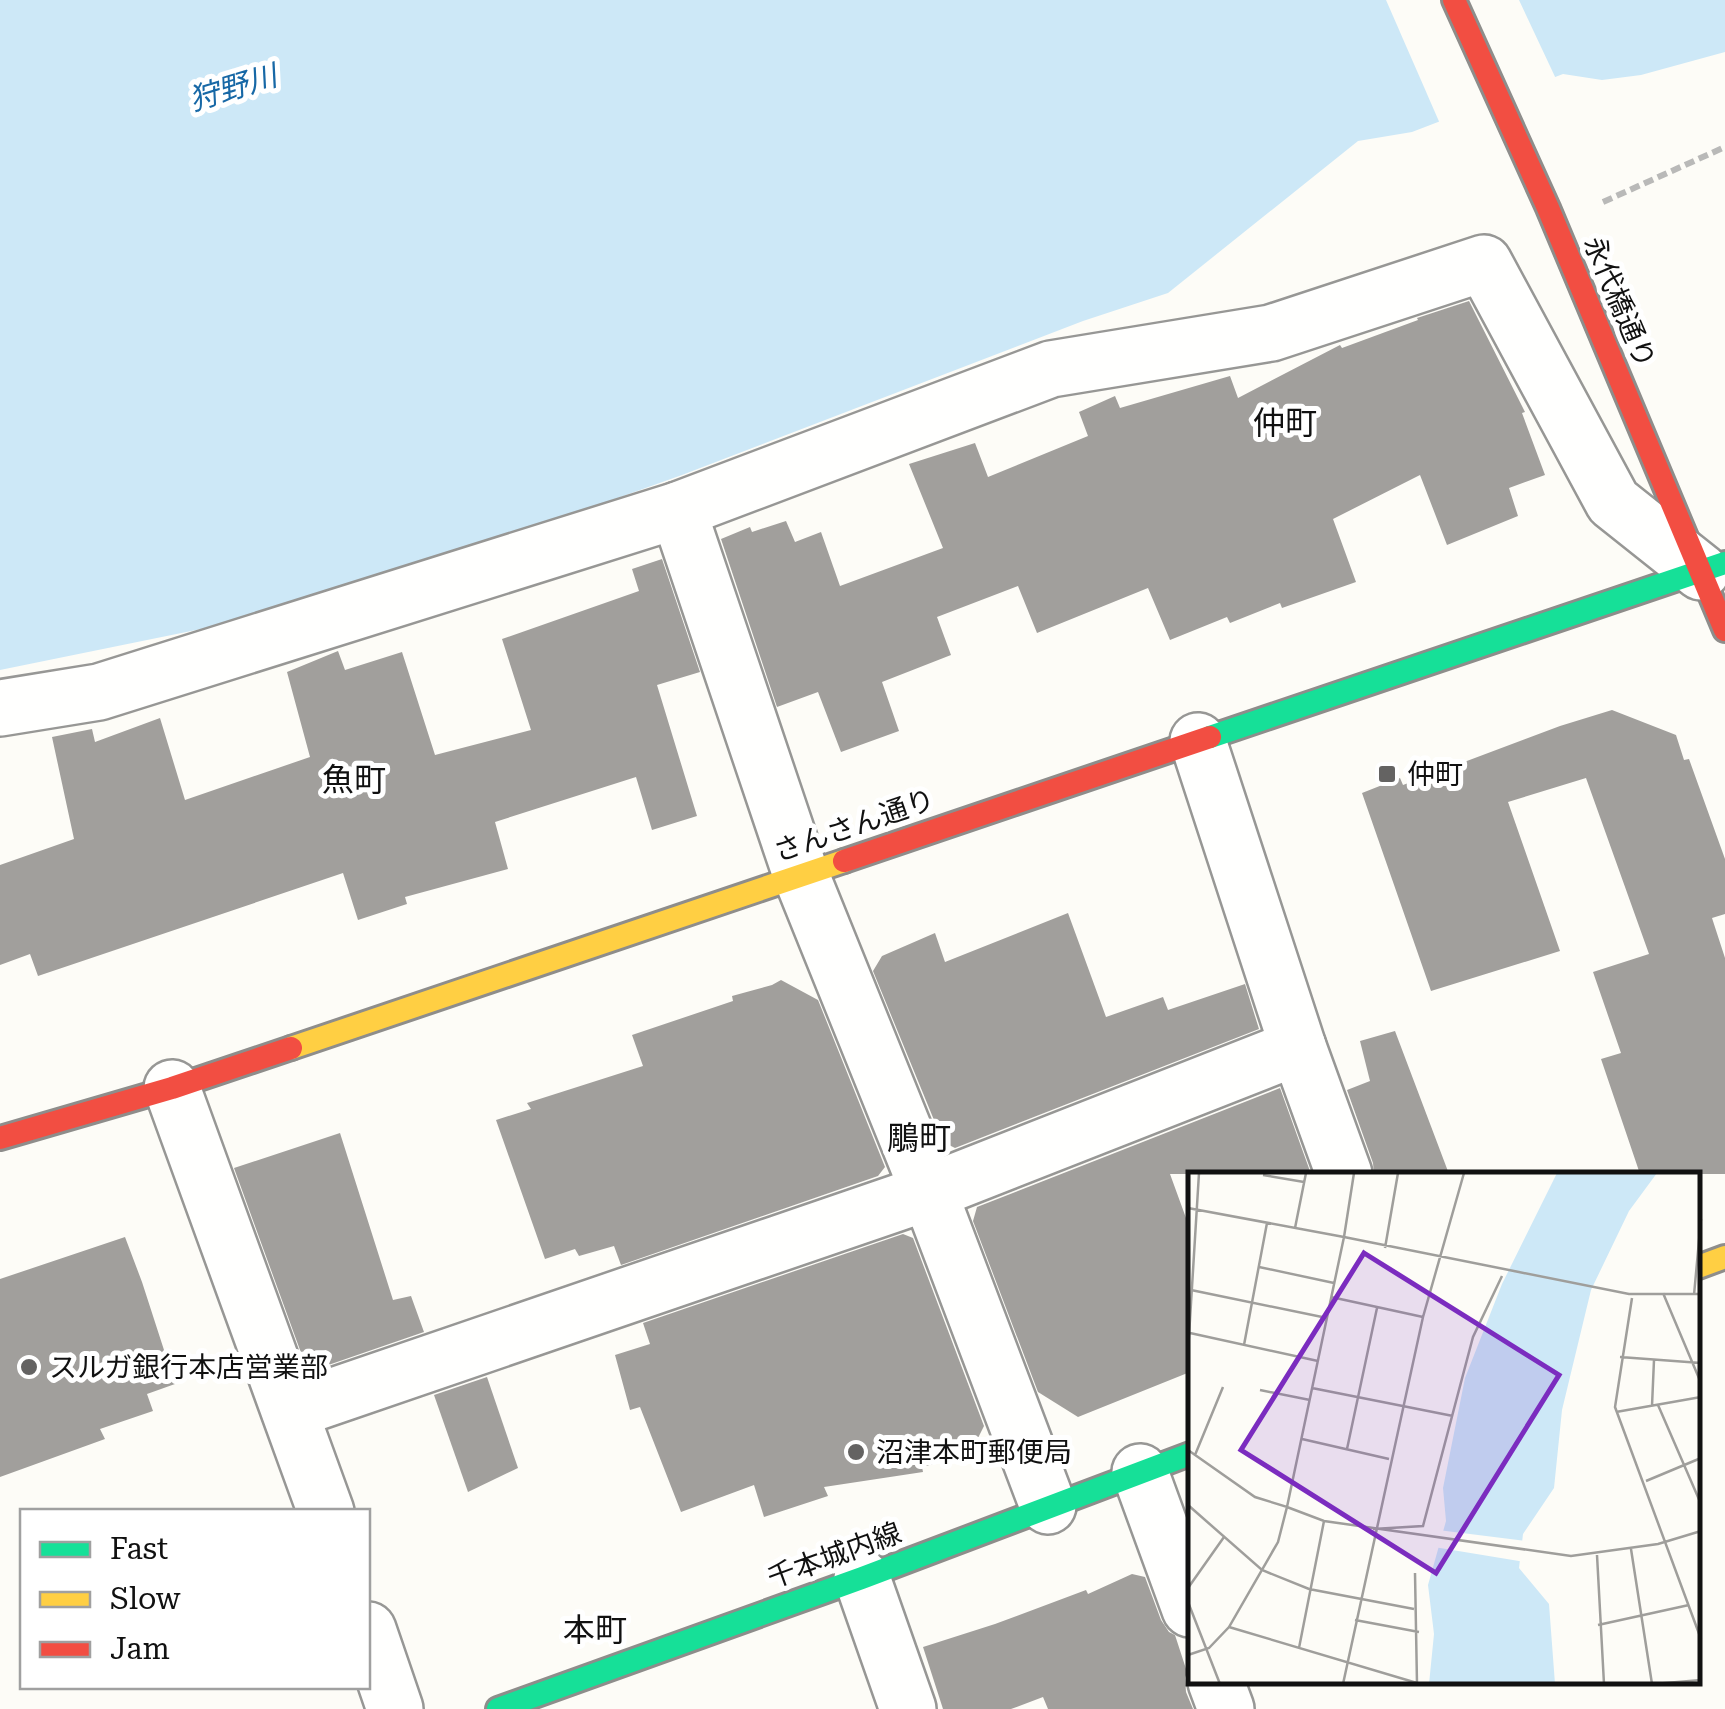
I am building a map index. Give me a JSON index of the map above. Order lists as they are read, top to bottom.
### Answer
{
  "streets": {
    "main road": ["永代橋通り", "さんさん通り", "千本城内線"]
  },
  "crossings": [
    ["永代橋通り", "さんさん通り"]
  ],
  "districts": [
    "仲町",
    "魚町",
    "鵰町",
    "本町"
  ],
  "water": ["狩野川"],
  "places": {
    "transit": ["仲町"],
    "other": ["スルガ銀行本店営業部", "沼津本町郵便局"]
  },
  "legend": ["Fast", "Slow", "Jam"]
}
